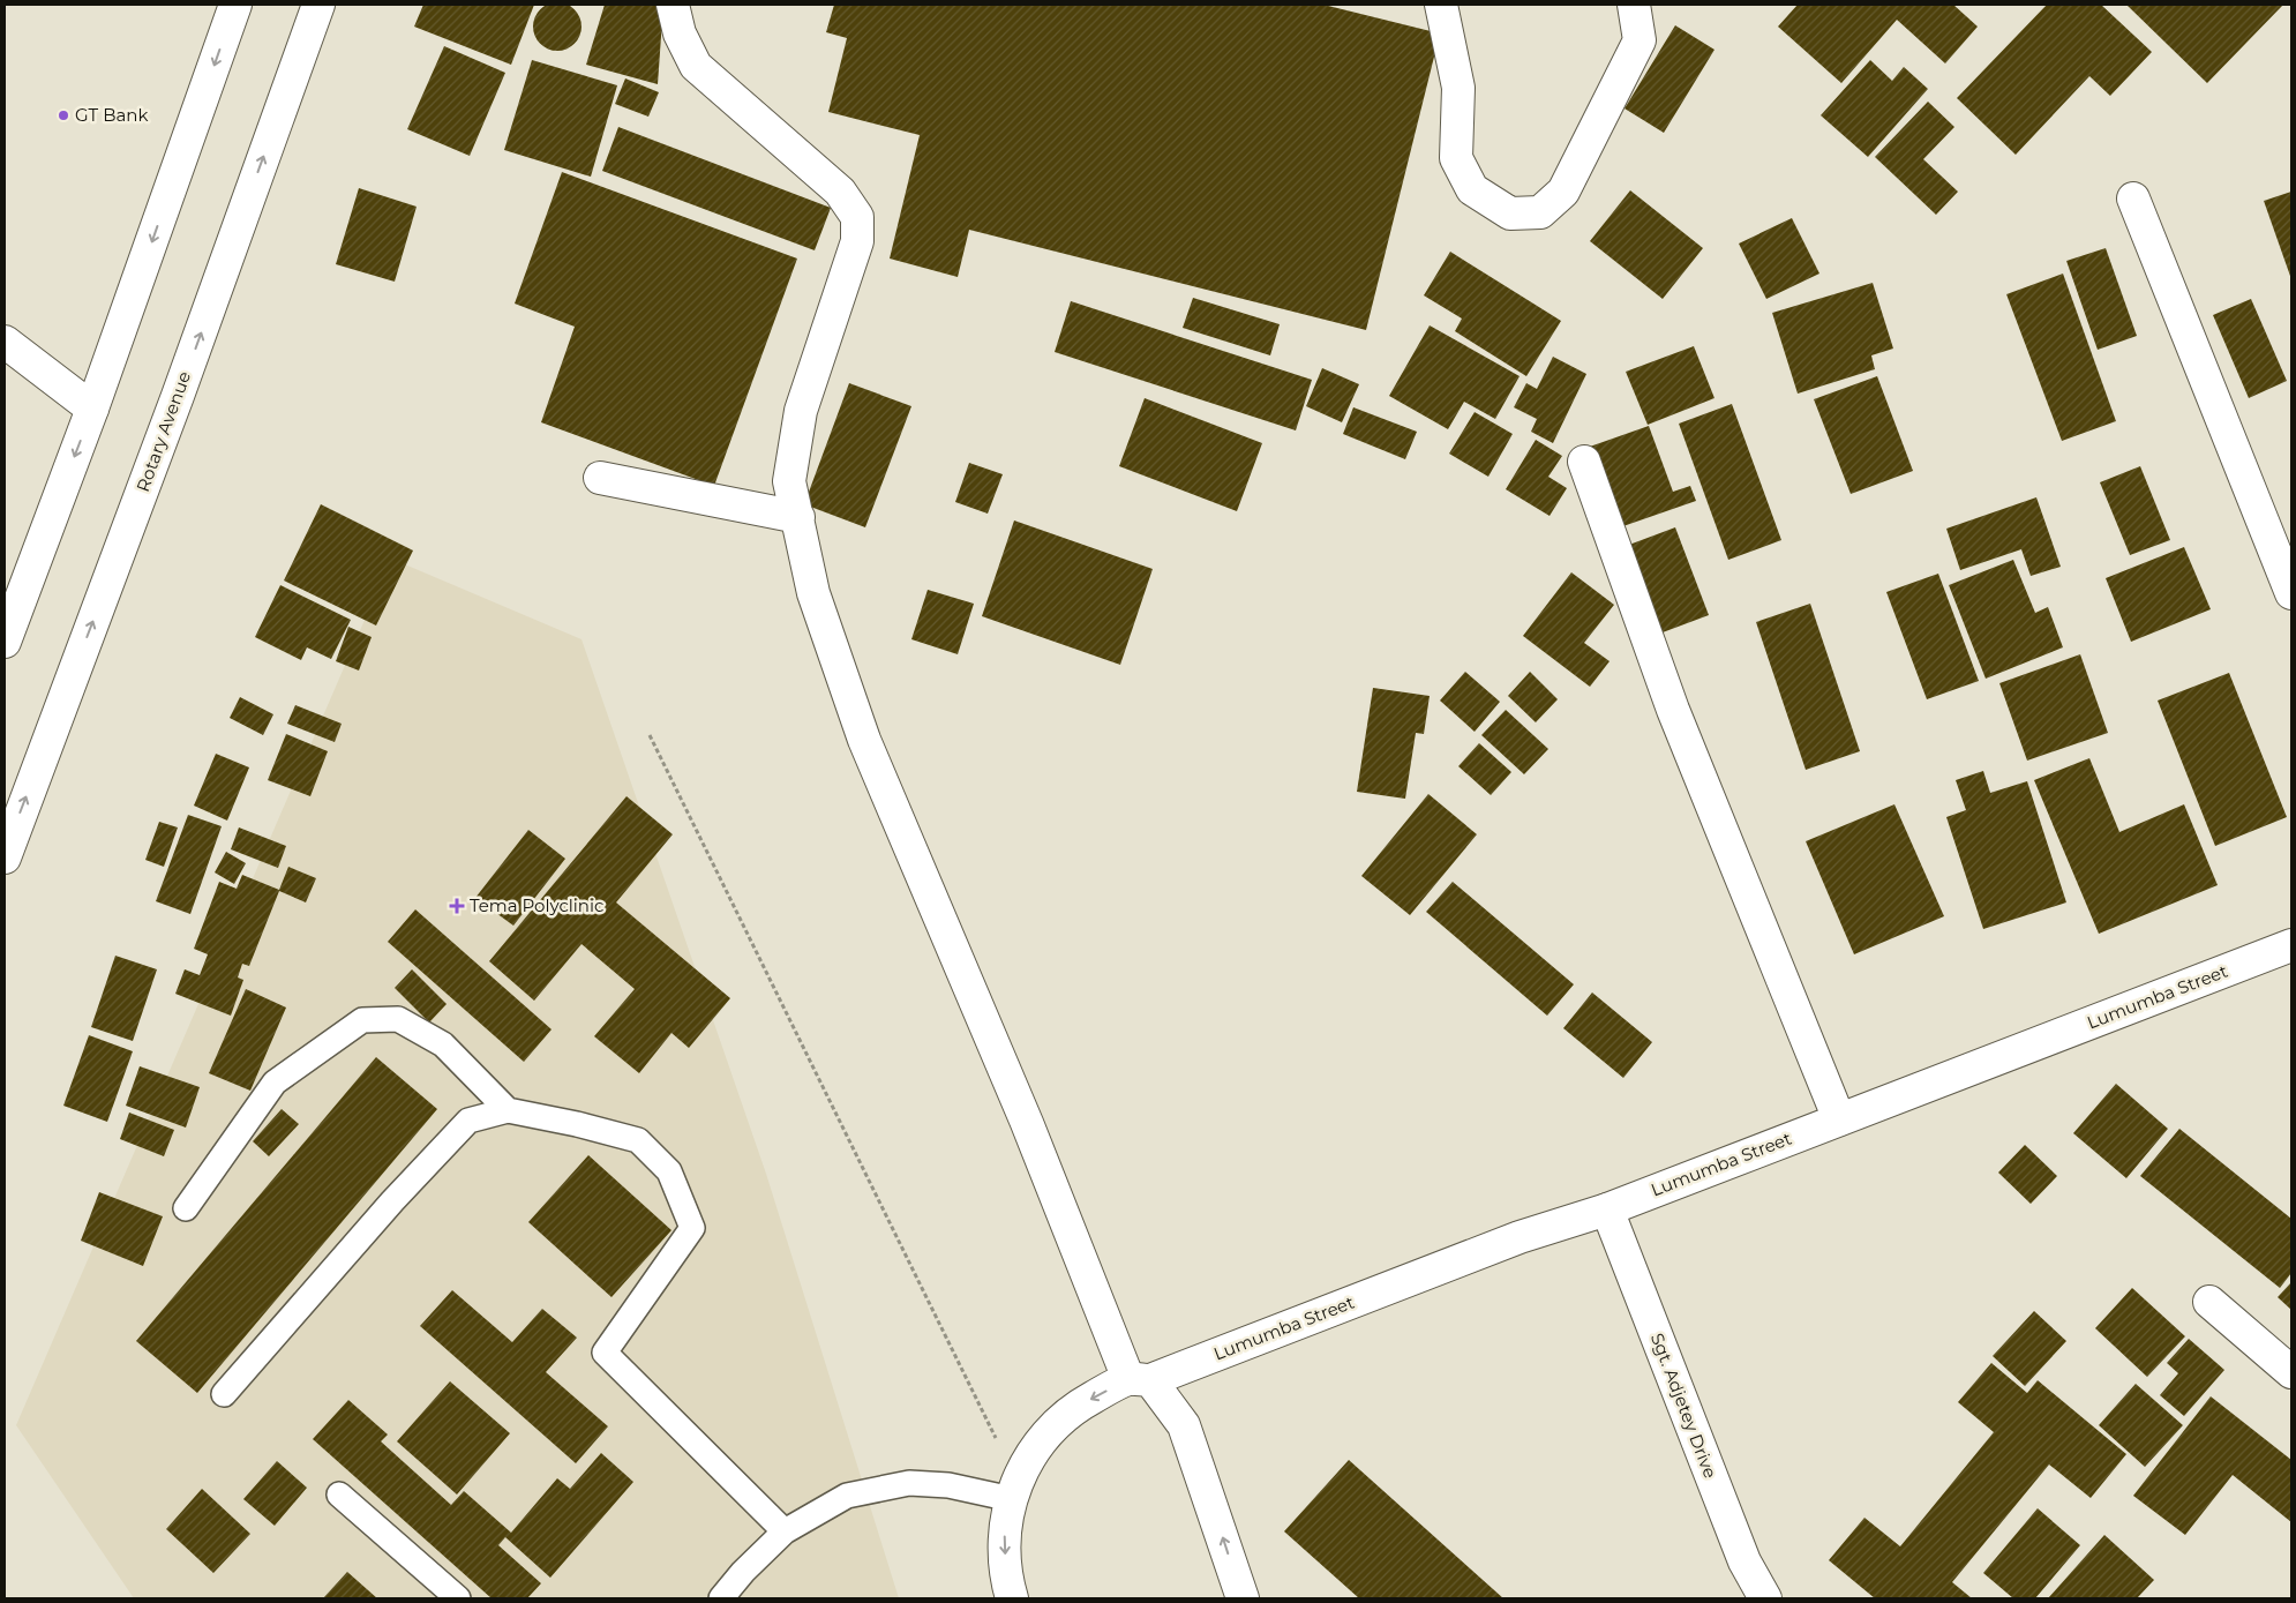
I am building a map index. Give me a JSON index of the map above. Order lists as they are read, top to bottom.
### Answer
{
  "streets": {
    "street": ["Rotary Avenue", "Lumumba Street", "Sgt. Adjetey Drive"]
  },
  "crossings": [
    ["Lumumba Street", "Sgt. Adjetey Drive"]
  ],
  "places": {
    "other": ["GT Bank"],
    "health": ["Tema Polyclinic"]
  }
}
